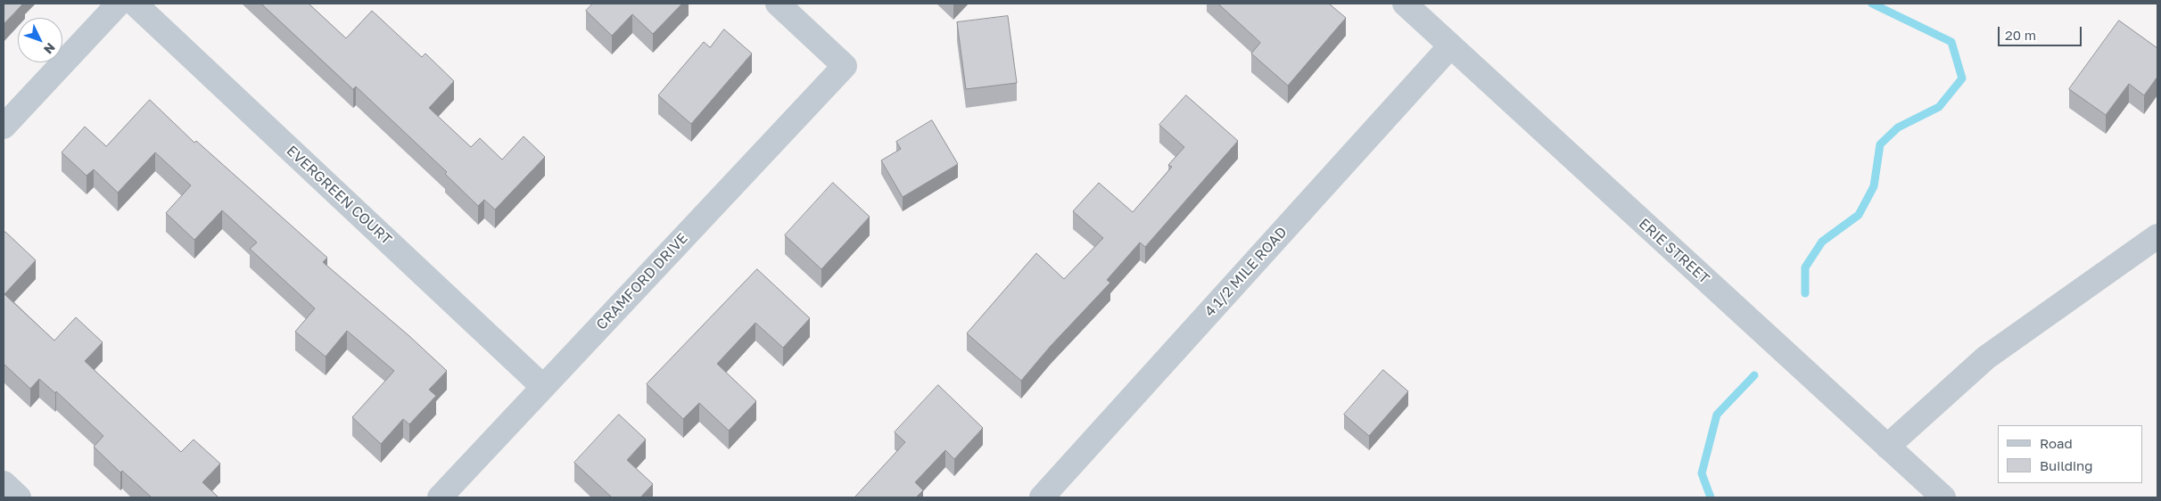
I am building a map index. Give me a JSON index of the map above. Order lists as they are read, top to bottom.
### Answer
{
  "streets": {
    "street": [
      "EVERGREEN COURT",
      "ERIE STREET",
      "4 1/2 MILE ROAD",
      "CRAMFORD DRIVE"
    ]
  },
  "crossings": [
    ["EVERGREEN COURT", "CRAMFORD DRIVE"],
    ["ERIE STREET", "4 1/2 MILE ROAD"]
  ],
  "legend": ["Road", "Building"],
  "scale_bar": "20 m",
  "north": "bottom right"
}
